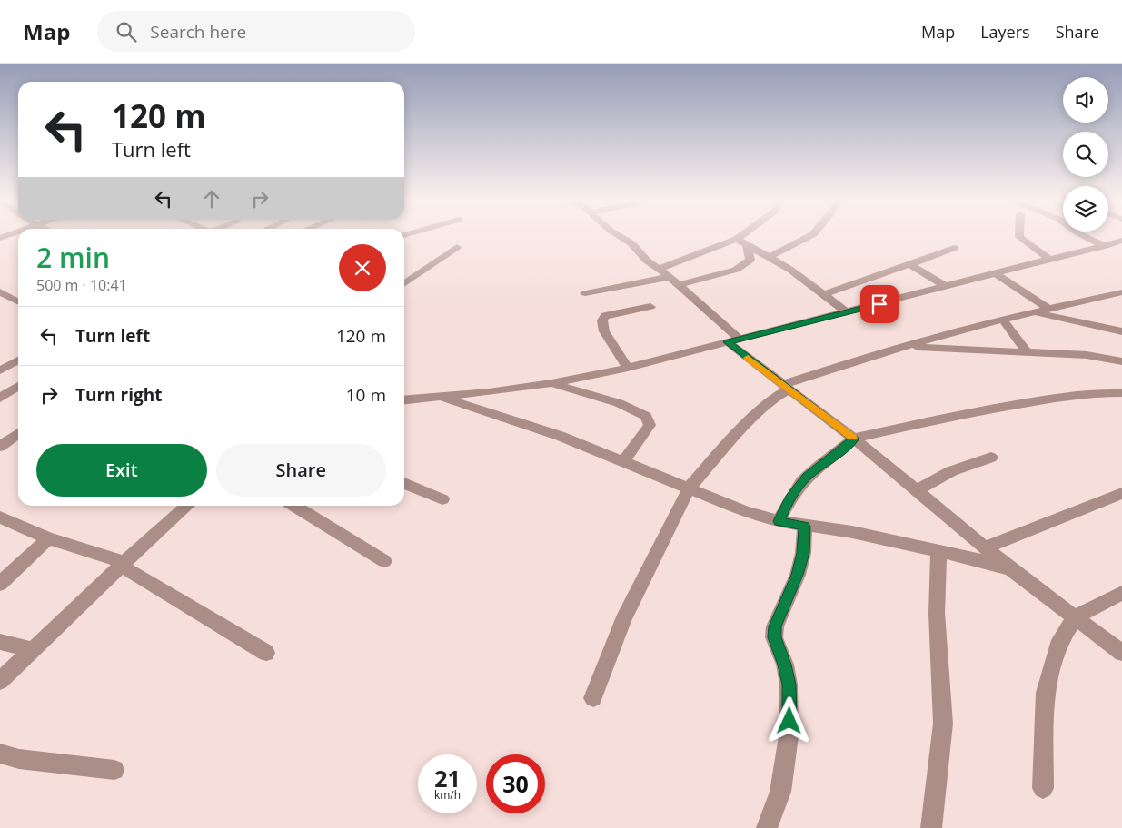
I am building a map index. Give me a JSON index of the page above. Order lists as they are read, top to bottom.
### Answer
{
  "page": {
    "header": "Map",
    "search": "Search here",
    "nav": ["Map", "Layers", "Share"],
    "turn": ["120 m", "Turn left"],
    "heading": ["2 min", "500 m · 10:41"],
    "list": [
      {
        "name": "Turn left",
        "value": "120 m"
      },
      {
        "name": "Turn right",
        "value": "10 m"
      }
    ],
    "buttons": ["Exit", "Share"],
    "speed": "21 km/h",
    "limit": "30"
  }
}
